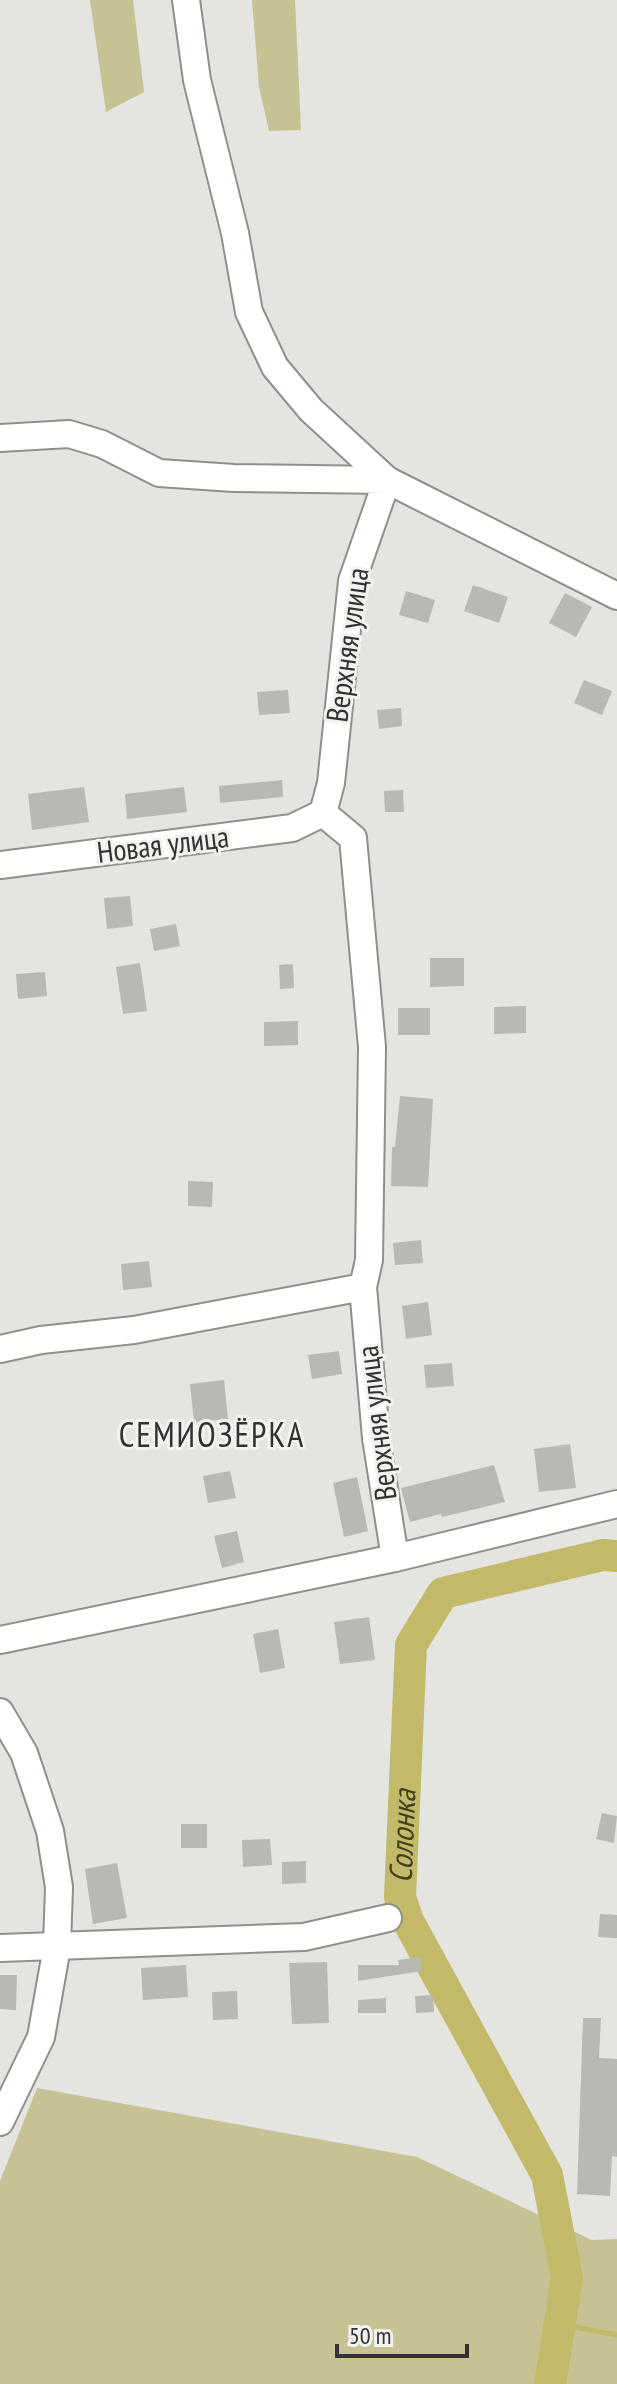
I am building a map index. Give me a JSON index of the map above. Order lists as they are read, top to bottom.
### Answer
{
  "streets": {
    "street": ["Верхняя улица", "Новая улица"]
  },
  "crossings": [
    ["Верхняя улица", "Новая улица"]
  ],
  "districts": ["СЕМИОЗЁРКА"],
  "water": ["Солонка"],
  "scale_bar": "50 m"
}
